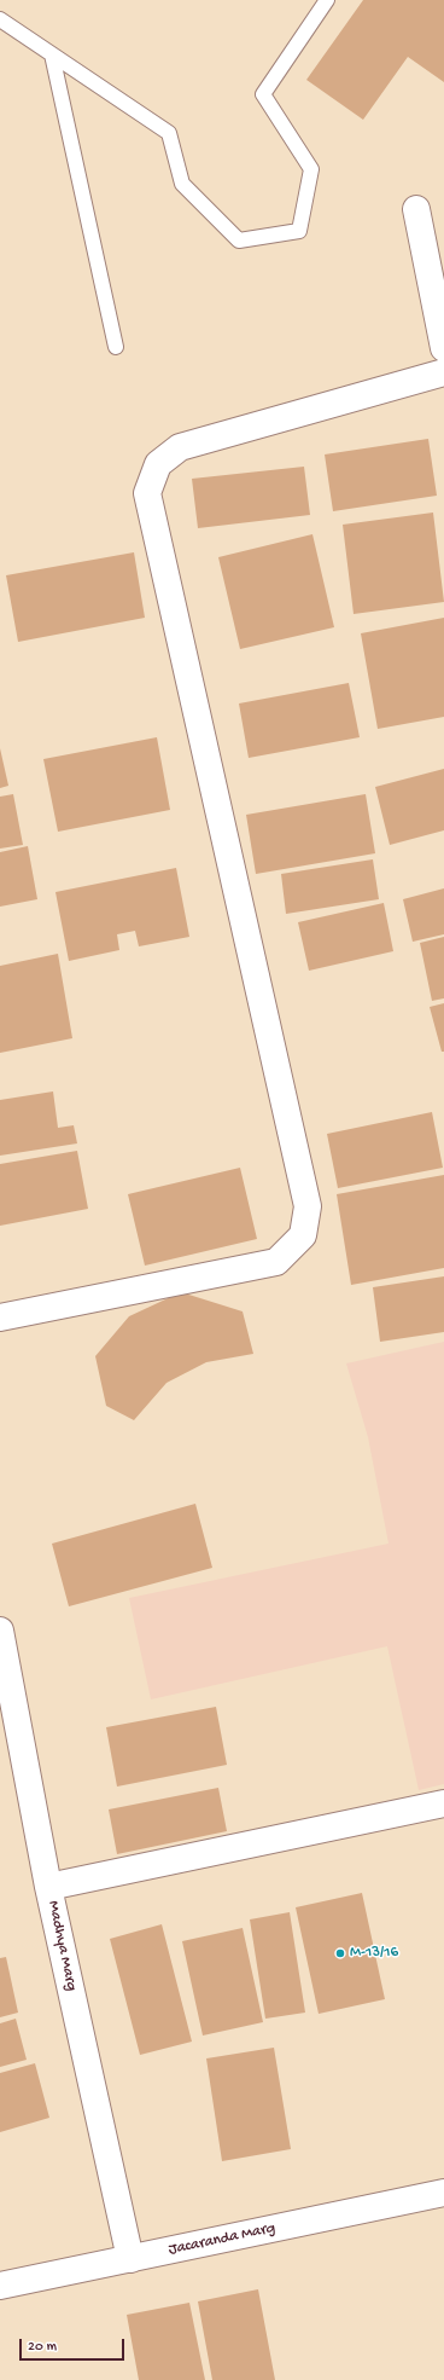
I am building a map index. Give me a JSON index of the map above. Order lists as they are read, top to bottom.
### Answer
{
  "streets": {
    "street": ["Madhya Marg", "Jacaranda Marg"]
  },
  "crossings": [
    ["Madhya Marg", "Jacaranda Marg"]
  ],
  "places": ["M-13/16"],
  "scale_bar": "20 m"
}
